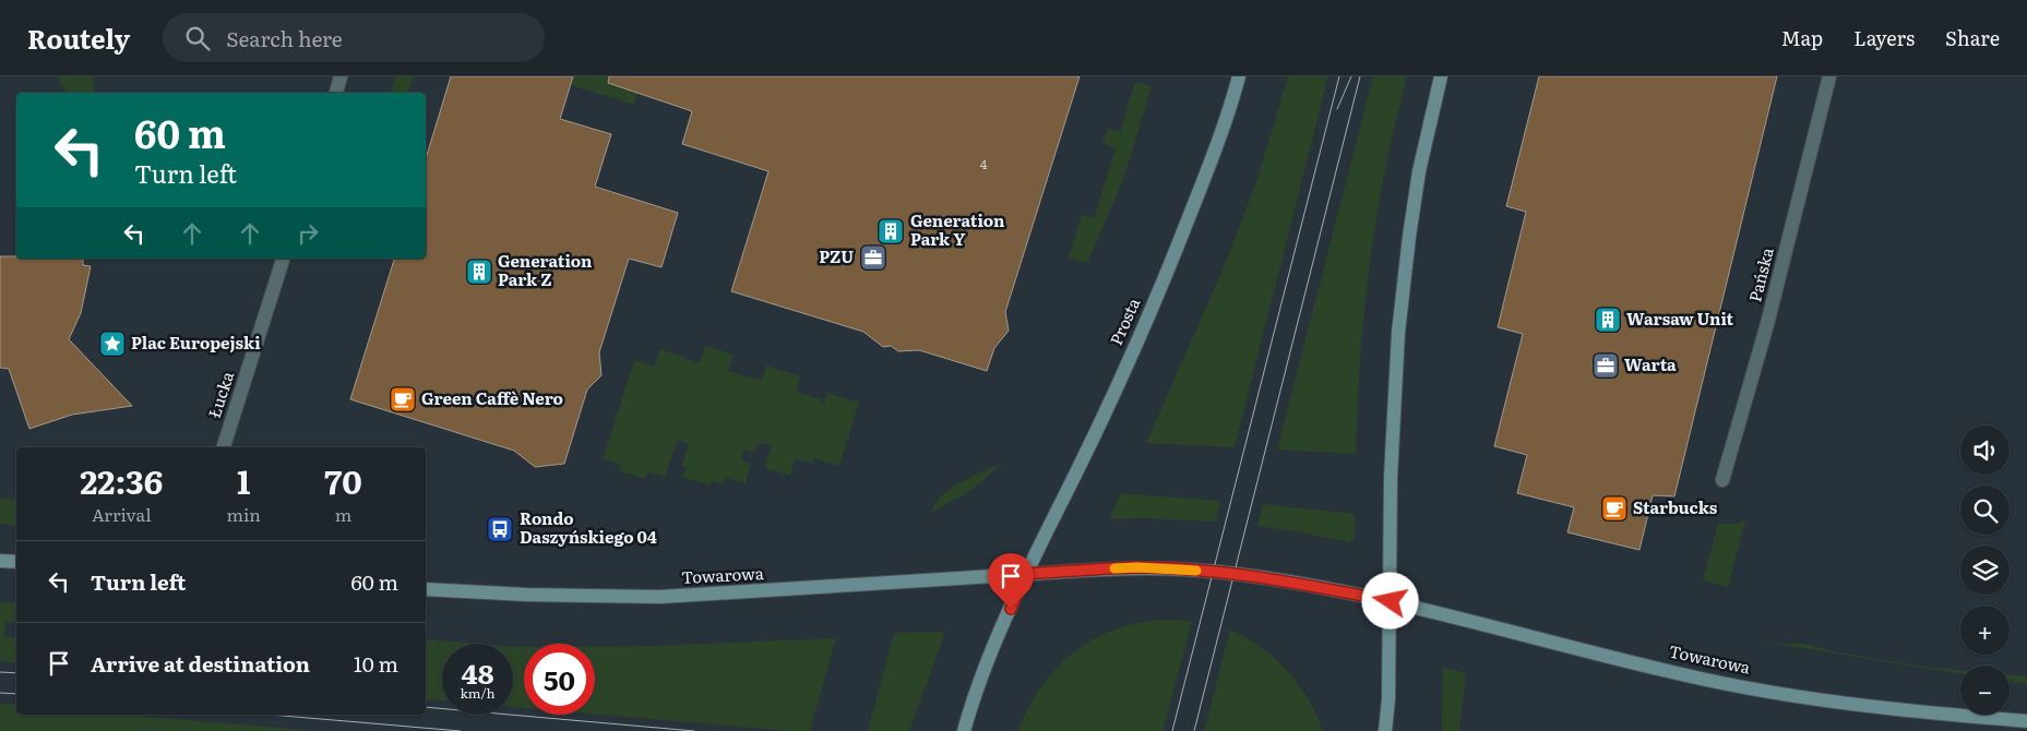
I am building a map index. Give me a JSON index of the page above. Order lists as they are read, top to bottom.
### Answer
{
  "streets": {
    "main road": ["Prosta", "Towarowa"],
    "street": ["Pańska", "Łucka"]
  },
  "crossings": [
    ["Prosta", "Towarowa"]
  ],
  "places": {
    "building": ["Generation Park Y", "Generation Park Z", "Warsaw Unit"],
    "office": ["PZU", "Warta"],
    "place": ["Plac Europejski"],
    "cafe": ["Green Caffè Nero", "Starbucks"],
    "bus stop": ["Rondo Daszyńskiego 04"]
  },
  "house_numbers": ["4"],
  "page": {
    "header": "Routely",
    "search": "Search here",
    "nav": ["Map", "Layers", "Share"],
    "turn": ["60 m", "Turn left"],
    "map_buttons": ["+", "−"],
    "eta": [
      "22:36",
      "Arrival",
      "1",
      "min",
      "70",
      "m"
    ],
    "list": [
      {
        "name": "Turn left",
        "value": "60 m"
      },
      {
        "name": "Arrive at destination",
        "value": "10 m"
      }
    ],
    "speed": "48 km/h",
    "limit": "50"
  }
}
